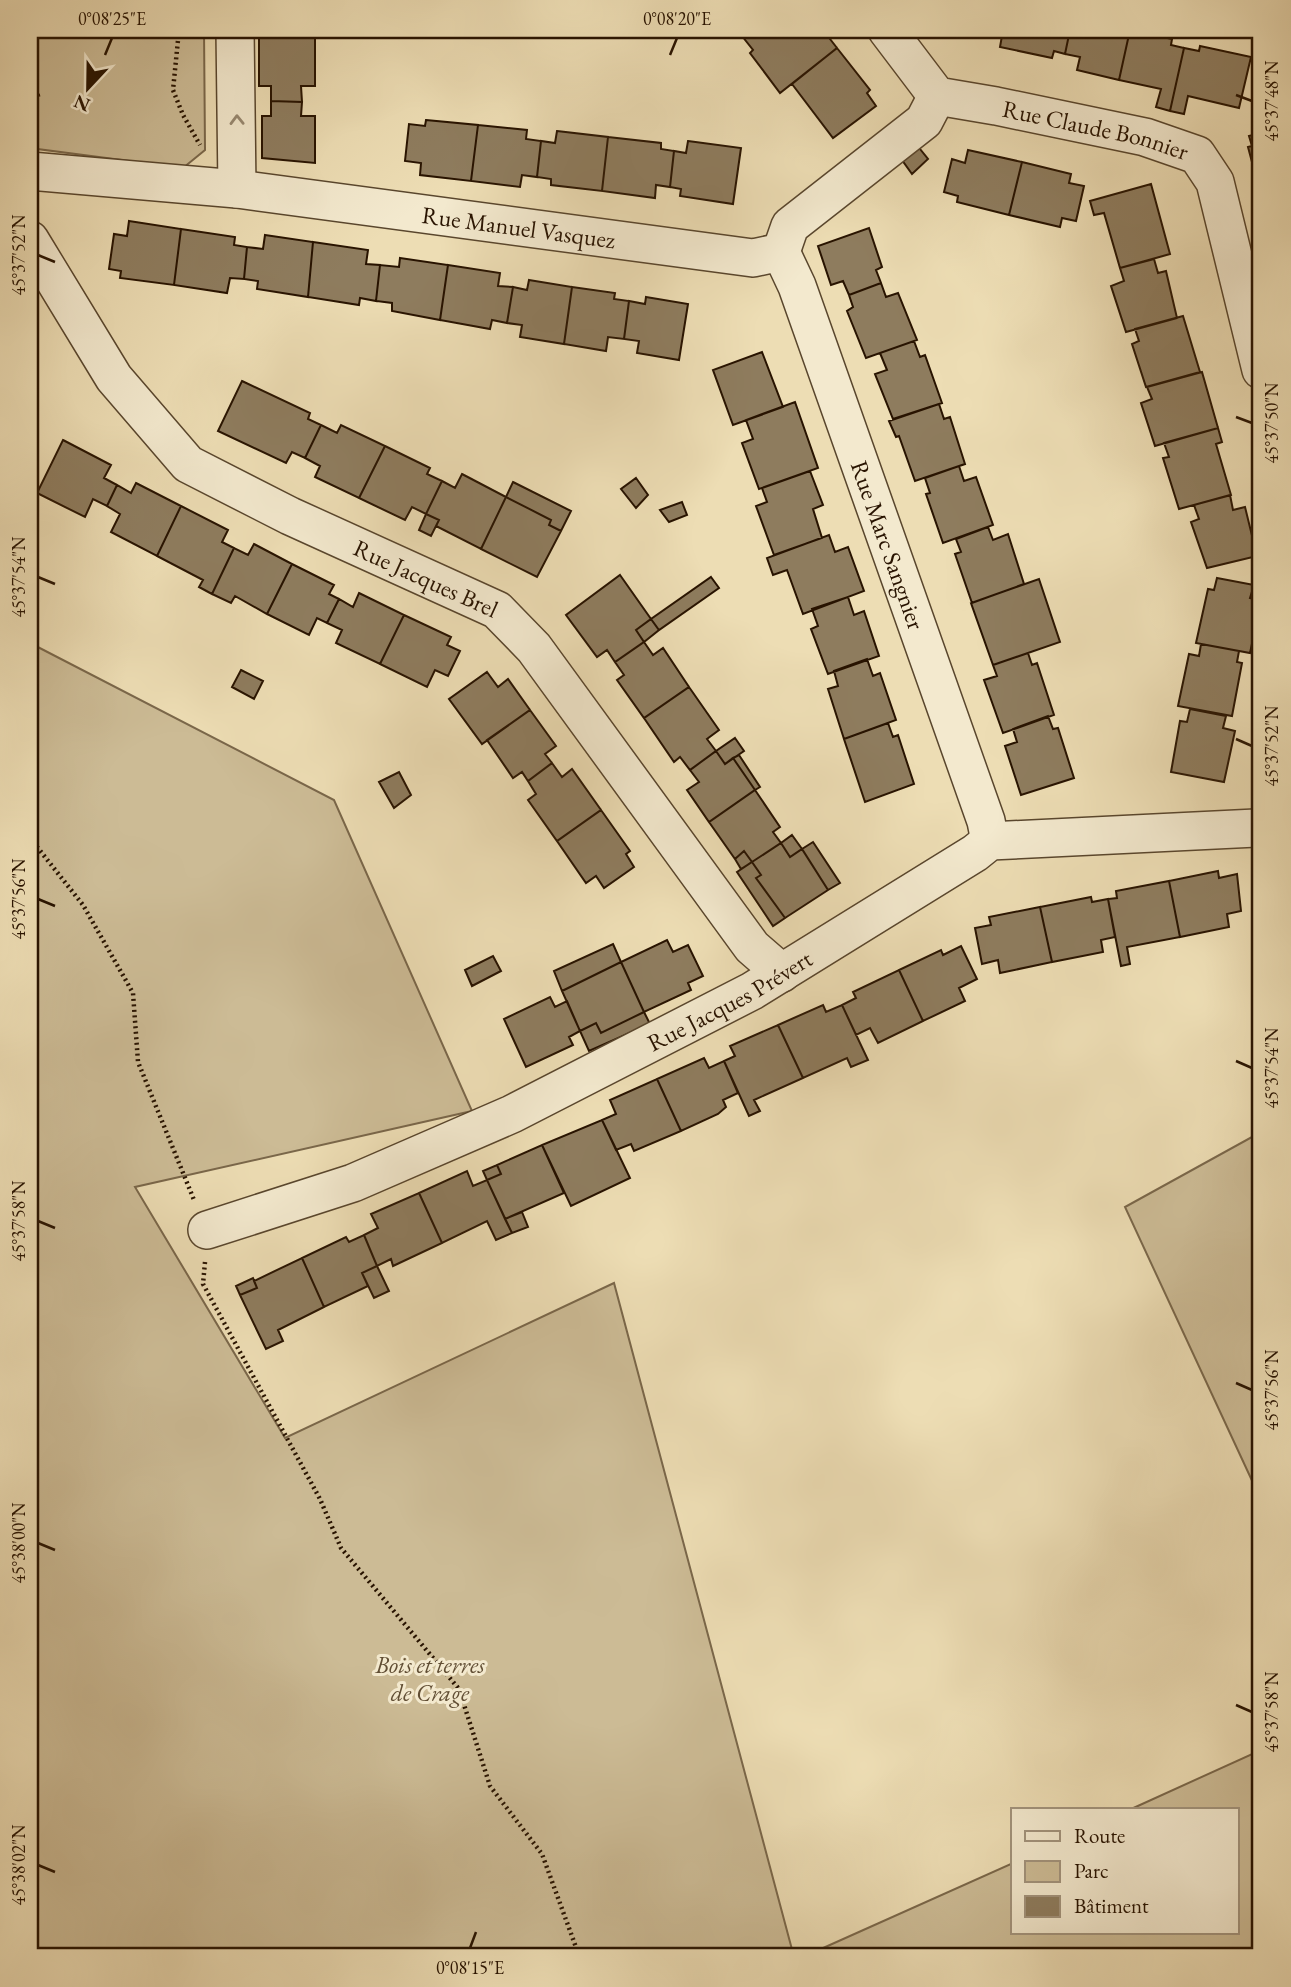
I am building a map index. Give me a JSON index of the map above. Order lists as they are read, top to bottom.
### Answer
{
  "streets": {
    "street": [
      "Rue Claude Bonnier",
      "Rue Manuel Vasquez",
      "Rue Marc Sangnier",
      "Rue Jacques Brel",
      "Rue Jacques Prévert"
    ]
  },
  "crossings": [
    ["Rue Manuel Vasquez", "Rue Marc Sangnier"],
    ["Rue Marc Sangnier", "Rue Jacques Prévert"],
    ["Rue Jacques Brel", "Rue Jacques Prévert"]
  ],
  "parks": ["Bois et terres de Crage"],
  "legend": ["Route", "Parc", "Bâtiment"],
  "north": "bottom",
  "coordinates": [
    "0°08'25\"E",
    "0°08'20\"E",
    "45°37'48\"N",
    "45°37'52\"N",
    "45°37'50\"N",
    "45°37'54\"N",
    "45°37'56\"N",
    "45°37'58\"N",
    "45°38'00\"N",
    "45°38'02\"N",
    "0°08'15\"E"
  ]
}
